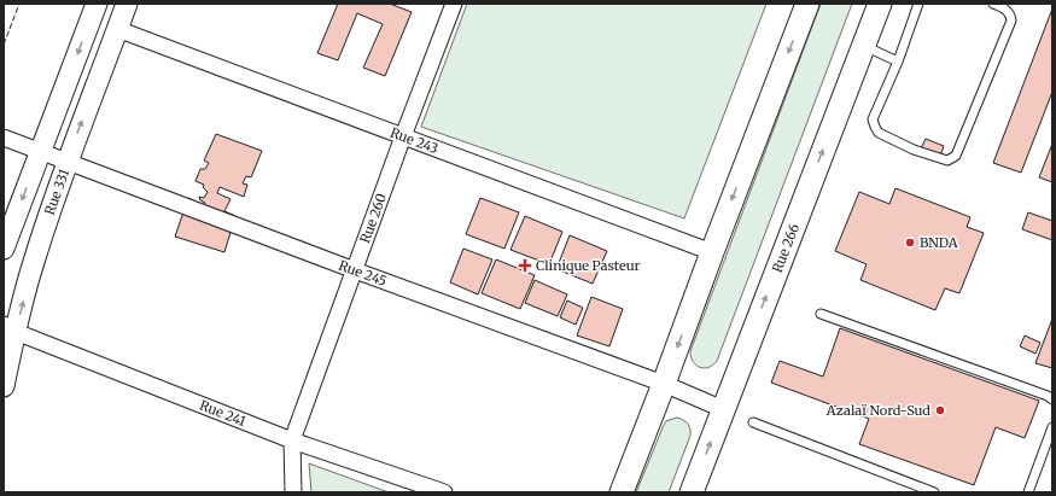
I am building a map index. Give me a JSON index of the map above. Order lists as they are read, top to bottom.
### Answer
{
  "streets": {
    "main road": ["Rue 266"],
    "street": [
      "Rue 243",
      "Rue 331",
      "Rue 260",
      "Rue 245",
      "Rue 241"
    ]
  },
  "crossings": [
    ["Rue 243", "Rue 331"],
    ["Rue 243", "Rue 260"],
    ["Rue 331", "Rue 245"],
    ["Rue 331", "Rue 241"],
    ["Rue 260", "Rue 245"],
    ["Rue 260", "Rue 241"],
    ["Rue 266", "Rue 245"]
  ],
  "places": {
    "other": ["BNDA", "Azalaï Nord-Sud"],
    "health": ["Clinique Pasteur"]
  }
}
